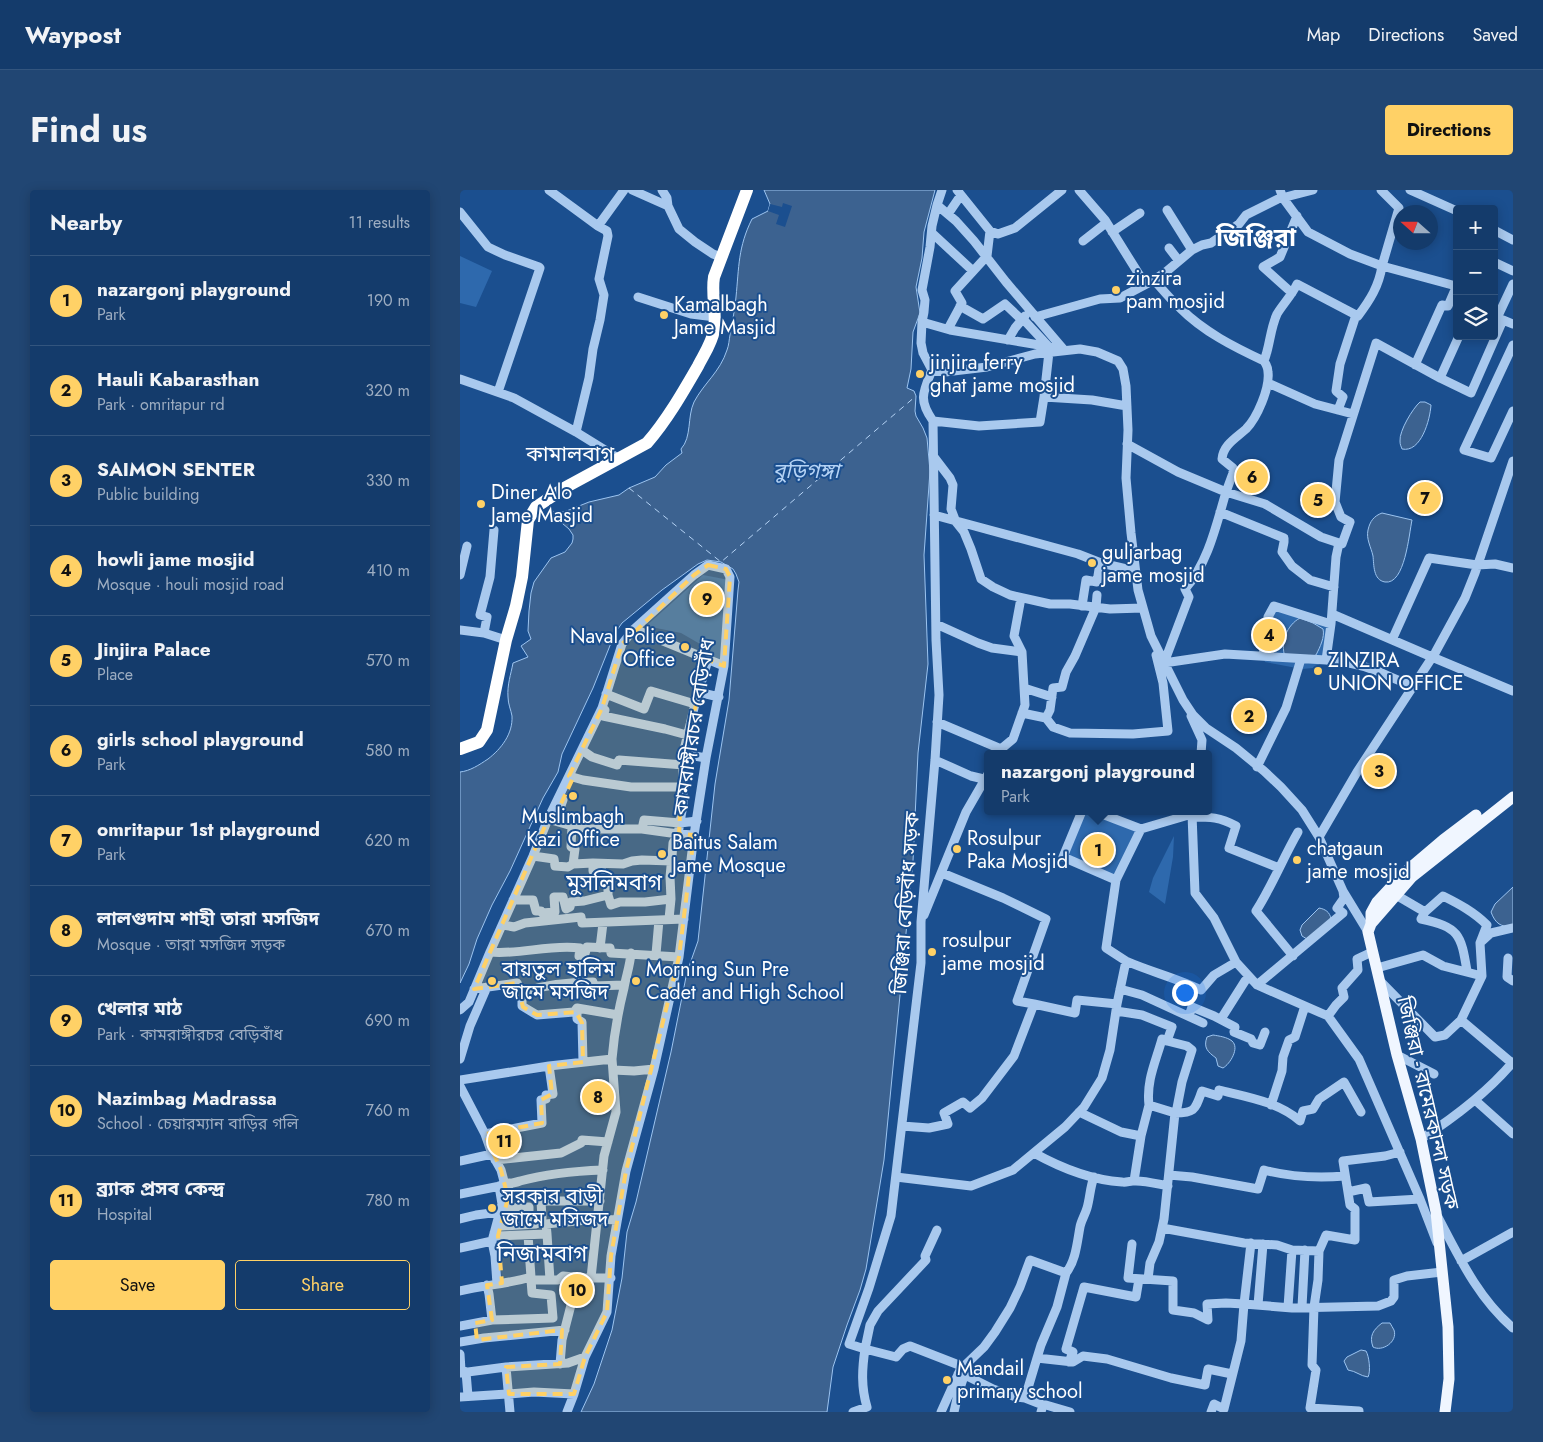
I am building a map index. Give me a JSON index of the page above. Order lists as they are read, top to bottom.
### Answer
{
  "streets": {
    "main road": ["জিঞ্জিরা - রামেরকান্দা সড়ক"],
    "street": ["কামরাঙ্গীরচর বেড়িবাঁধ", "জিঞ্জিরা বেড়িবাঁধ সড়ক"]
  },
  "districts": [
    "জিঞ্জিরা",
    "কামালবাগ",
    "মুসলিমবাগ",
    "নিজামবাগ"
  ],
  "water": ["বুড়িগঙ্গা"],
  "places": [
    "zinzira pam mosjid",
    "Kamalbagh Jame Masjid",
    "jinjira ferry ghat jame mosjid",
    "Diner Alo Jame Masjid",
    "guljarbag jame mosjid",
    "Naval Police Office",
    "ZINZIRA UNION OFFICE",
    "Muslimbagh Kazi Office",
    "Rosulpur Paka Mosjid",
    "Baitus Salam Jame Mosque",
    "chatgaun jame mosjid",
    "rosulpur jame mosjid",
    "বায়তুল হালিম জামে মসজিদ",
    "Morning Sun Pre Cadet and High School",
    "সরকার বাড়ী জামে মসিজদ",
    "Mandail primary school"
  ],
  "north": "left",
  "page": {
    "header": "Waypost",
    "nav": ["Map", "Directions", "Saved"],
    "title": "Find us",
    "buttons": [
      "Directions",
      ["Save", "Share"]
    ],
    "heading": ["Nearby", "11 results"],
    "map_buttons": ["+", "−"],
    "list": [
      {
        "mark": "1",
        "name": "nazargonj playground",
        "note": "Park",
        "value": "190 m"
      },
      {
        "mark": "2",
        "name": "Hauli Kabarasthan",
        "note": "Park · omritapur rd",
        "value": "320 m"
      },
      {
        "mark": "3",
        "name": "SAIMON SENTER",
        "note": "Public building",
        "value": "330 m"
      },
      {
        "mark": "4",
        "name": "howli jame mosjid",
        "note": "Mosque · houli mosjid road",
        "value": "410 m"
      },
      {
        "mark": "5",
        "name": "Jinjira Palace",
        "note": "Place",
        "value": "570 m"
      },
      {
        "mark": "6",
        "name": "girls school playground",
        "note": "Park",
        "value": "580 m"
      },
      {
        "mark": "7",
        "name": "omritapur 1st playground",
        "note": "Park",
        "value": "620 m"
      },
      {
        "mark": "8",
        "name": "লালগুদাম শাহী তারা মসজিদ",
        "note": "Mosque · তারা মসজিদ সড়ক",
        "value": "670 m"
      },
      {
        "mark": "9",
        "name": "খেলার মাঠ",
        "note": "Park · কামরাঙ্গীরচর বেড়িবাঁধ",
        "value": "690 m"
      },
      {
        "mark": "10",
        "name": "Nazimbag Madrassa",
        "note": "School · চেয়ারম্যান বাড়ির গলি",
        "value": "760 m"
      },
      {
        "mark": "11",
        "name": "ব্র্যাক প্রসব কেন্দ্র",
        "note": "Hospital",
        "value": "780 m"
      }
    ],
    "pins": [
      "6",
      "7",
      "5",
      "9",
      "4",
      "2",
      "3",
      "1",
      "8",
      "11",
      "10"
    ],
    "popup": ["nazargonj playground", "Park"]
  }
}
